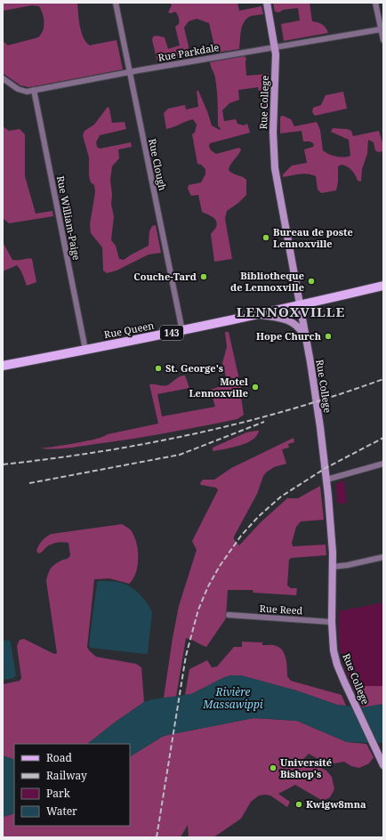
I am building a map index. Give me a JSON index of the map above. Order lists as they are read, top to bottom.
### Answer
{
  "streets": {
    "main road": ["Rue College", "Rue Queen", "143"],
    "street": [
      "Rue Parkdale",
      "Rue Clough",
      "Rue William-Paige",
      "Rue Reed"
    ]
  },
  "crossings": [
    ["Rue Parkdale", "Rue College"],
    ["Rue Parkdale", "Rue Clough"],
    ["Rue Parkdale", "Rue William-Paige"],
    ["Rue College", "Rue Queen"],
    ["Rue College", "Rue Reed"],
    ["Rue Clough", "Rue Queen"],
    ["Rue William-Paige", "Rue Queen"]
  ],
  "districts": ["LENNOXVILLE"],
  "water": ["Rivière Massawippi"],
  "places": [
    "Bureau de poste Lennoxville",
    "Couche-Tard",
    "Bibliotheque de Lennoxville",
    "Hope Church",
    "St. George's",
    "Motel Lennoxville",
    "Université Bishop's",
    "Kwigw8mna"
  ],
  "legend": [
    "Road",
    "Railway",
    "Park",
    "Water"
  ]
}
